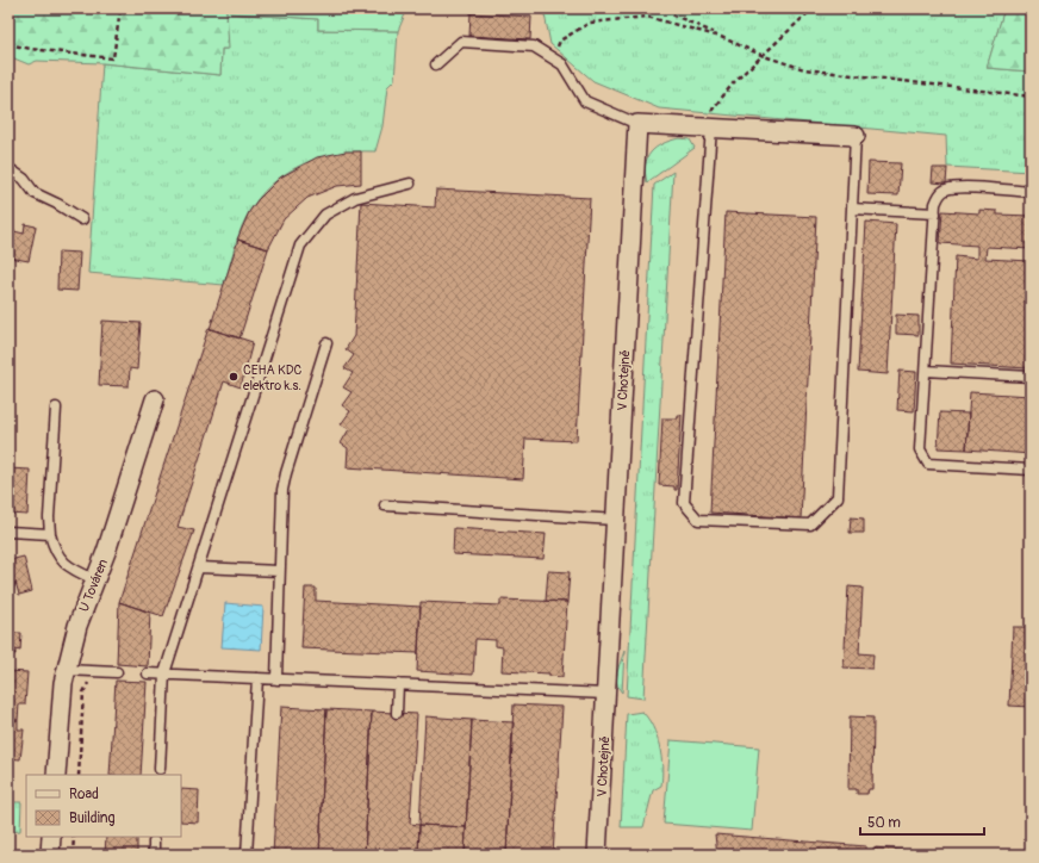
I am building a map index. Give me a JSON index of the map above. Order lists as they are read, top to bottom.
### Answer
{
  "streets": {
    "street": ["V Chotejně", "U Továren"]
  },
  "places": ["CEHA KDC elektro k.s."],
  "legend": ["Road", "Building"],
  "scale_bar": "50 m"
}
